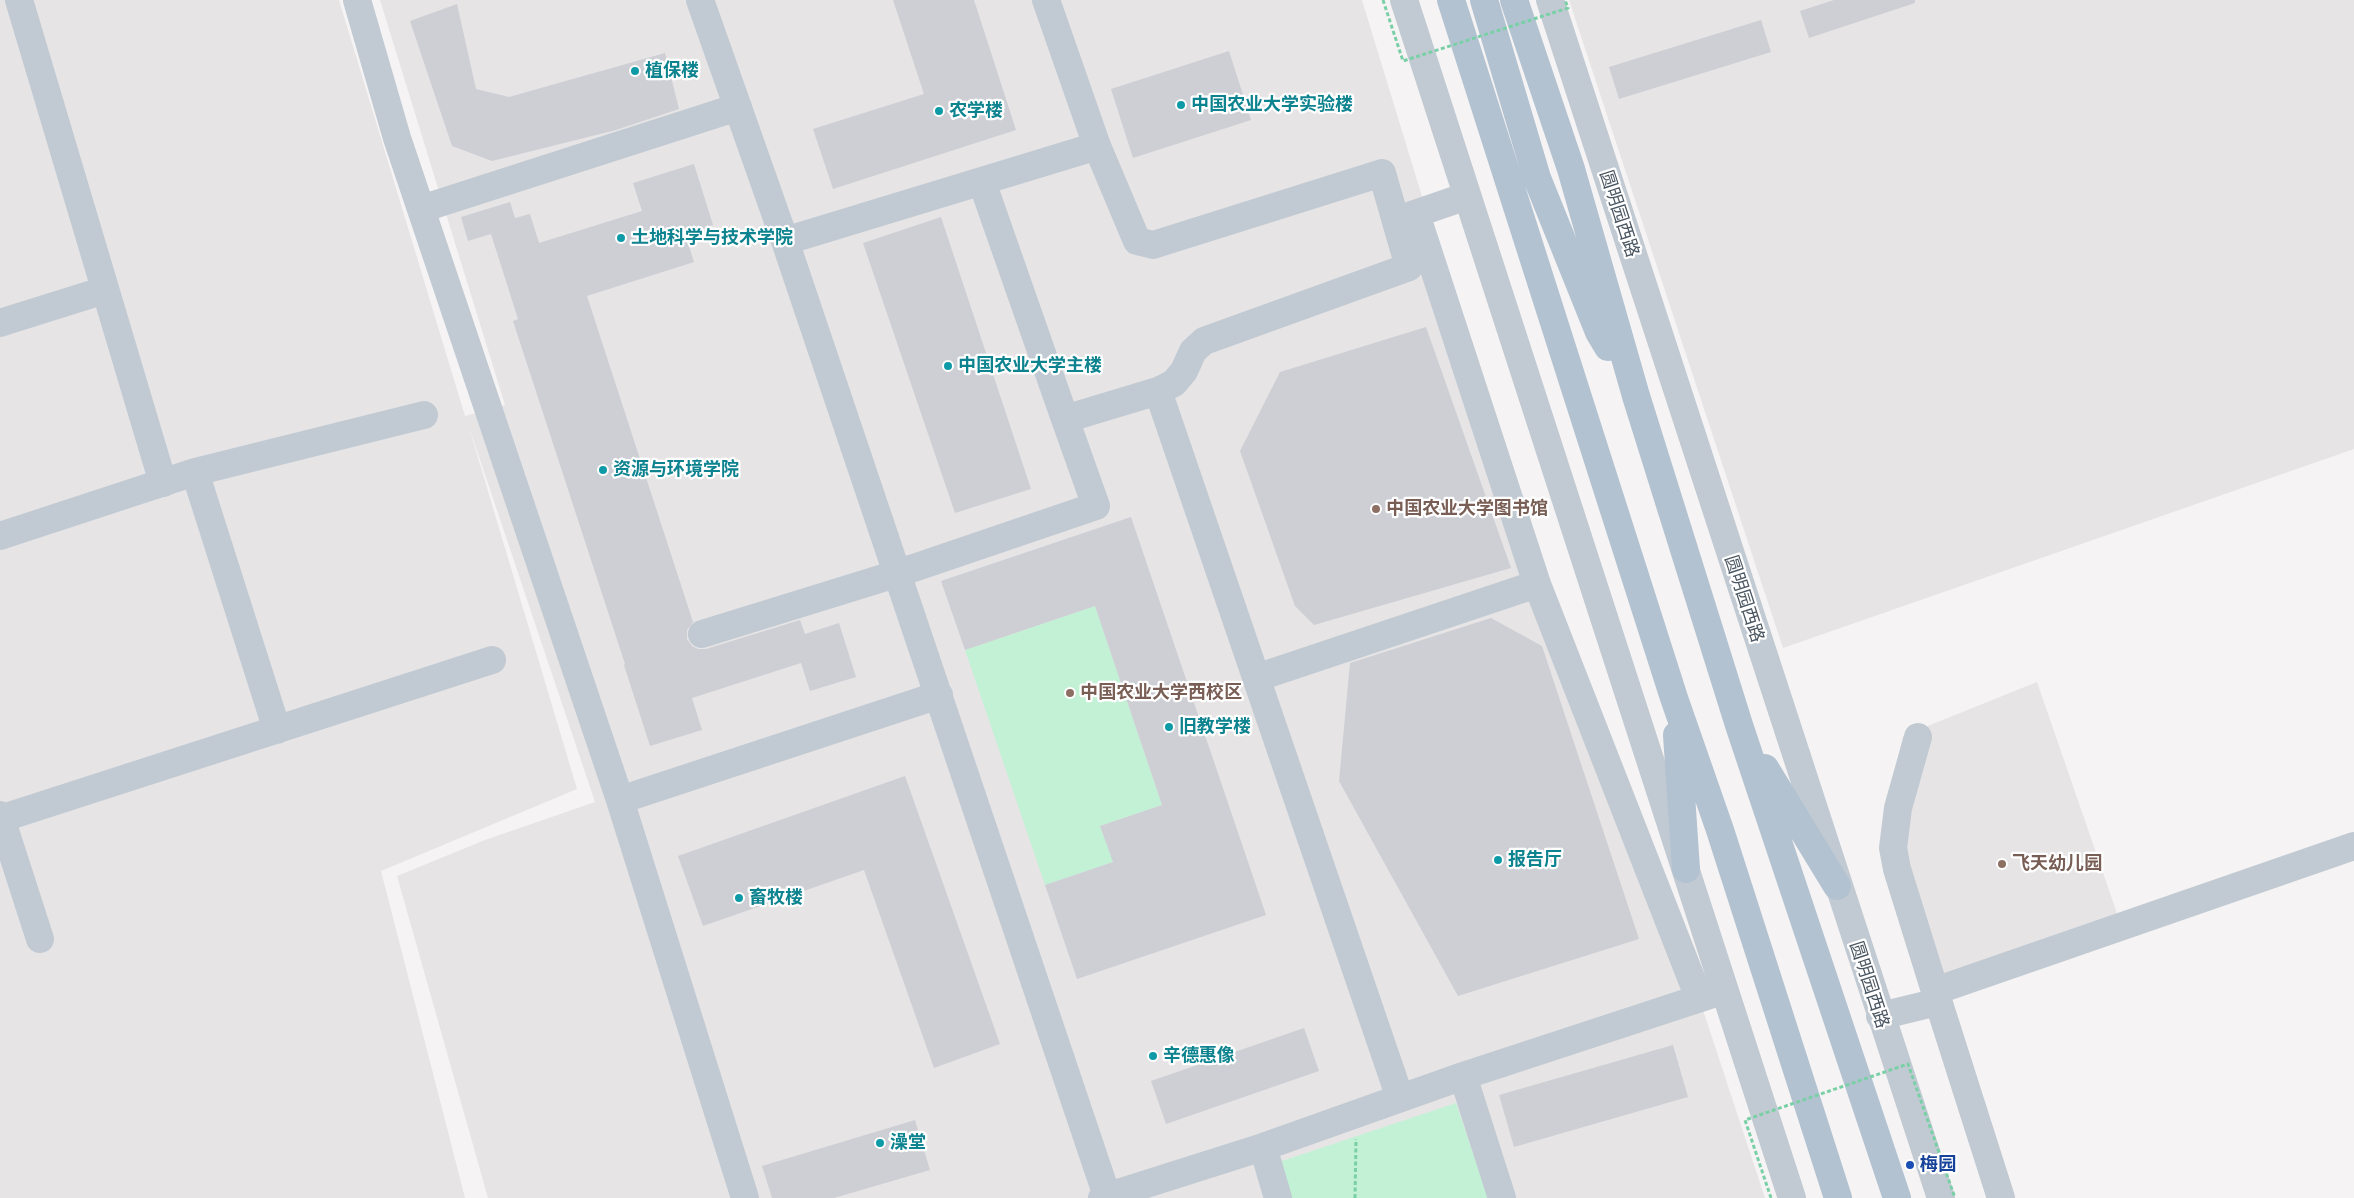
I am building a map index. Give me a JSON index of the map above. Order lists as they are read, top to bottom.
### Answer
{
  "streets": {
    "main road": ["圆明园西路"]
  },
  "places": [
    "植保楼",
    "中国农业大学实验楼",
    "农学楼",
    "土地科学与技术学院",
    "中国农业大学主楼",
    "资源与环境学院",
    "中国农业大学图书馆",
    "中国农业大学西校区",
    "旧教学楼",
    "报告厅",
    "飞天幼儿园",
    "畜牧楼",
    "辛德惠像",
    "澡堂",
    "梅园"
  ]
}
